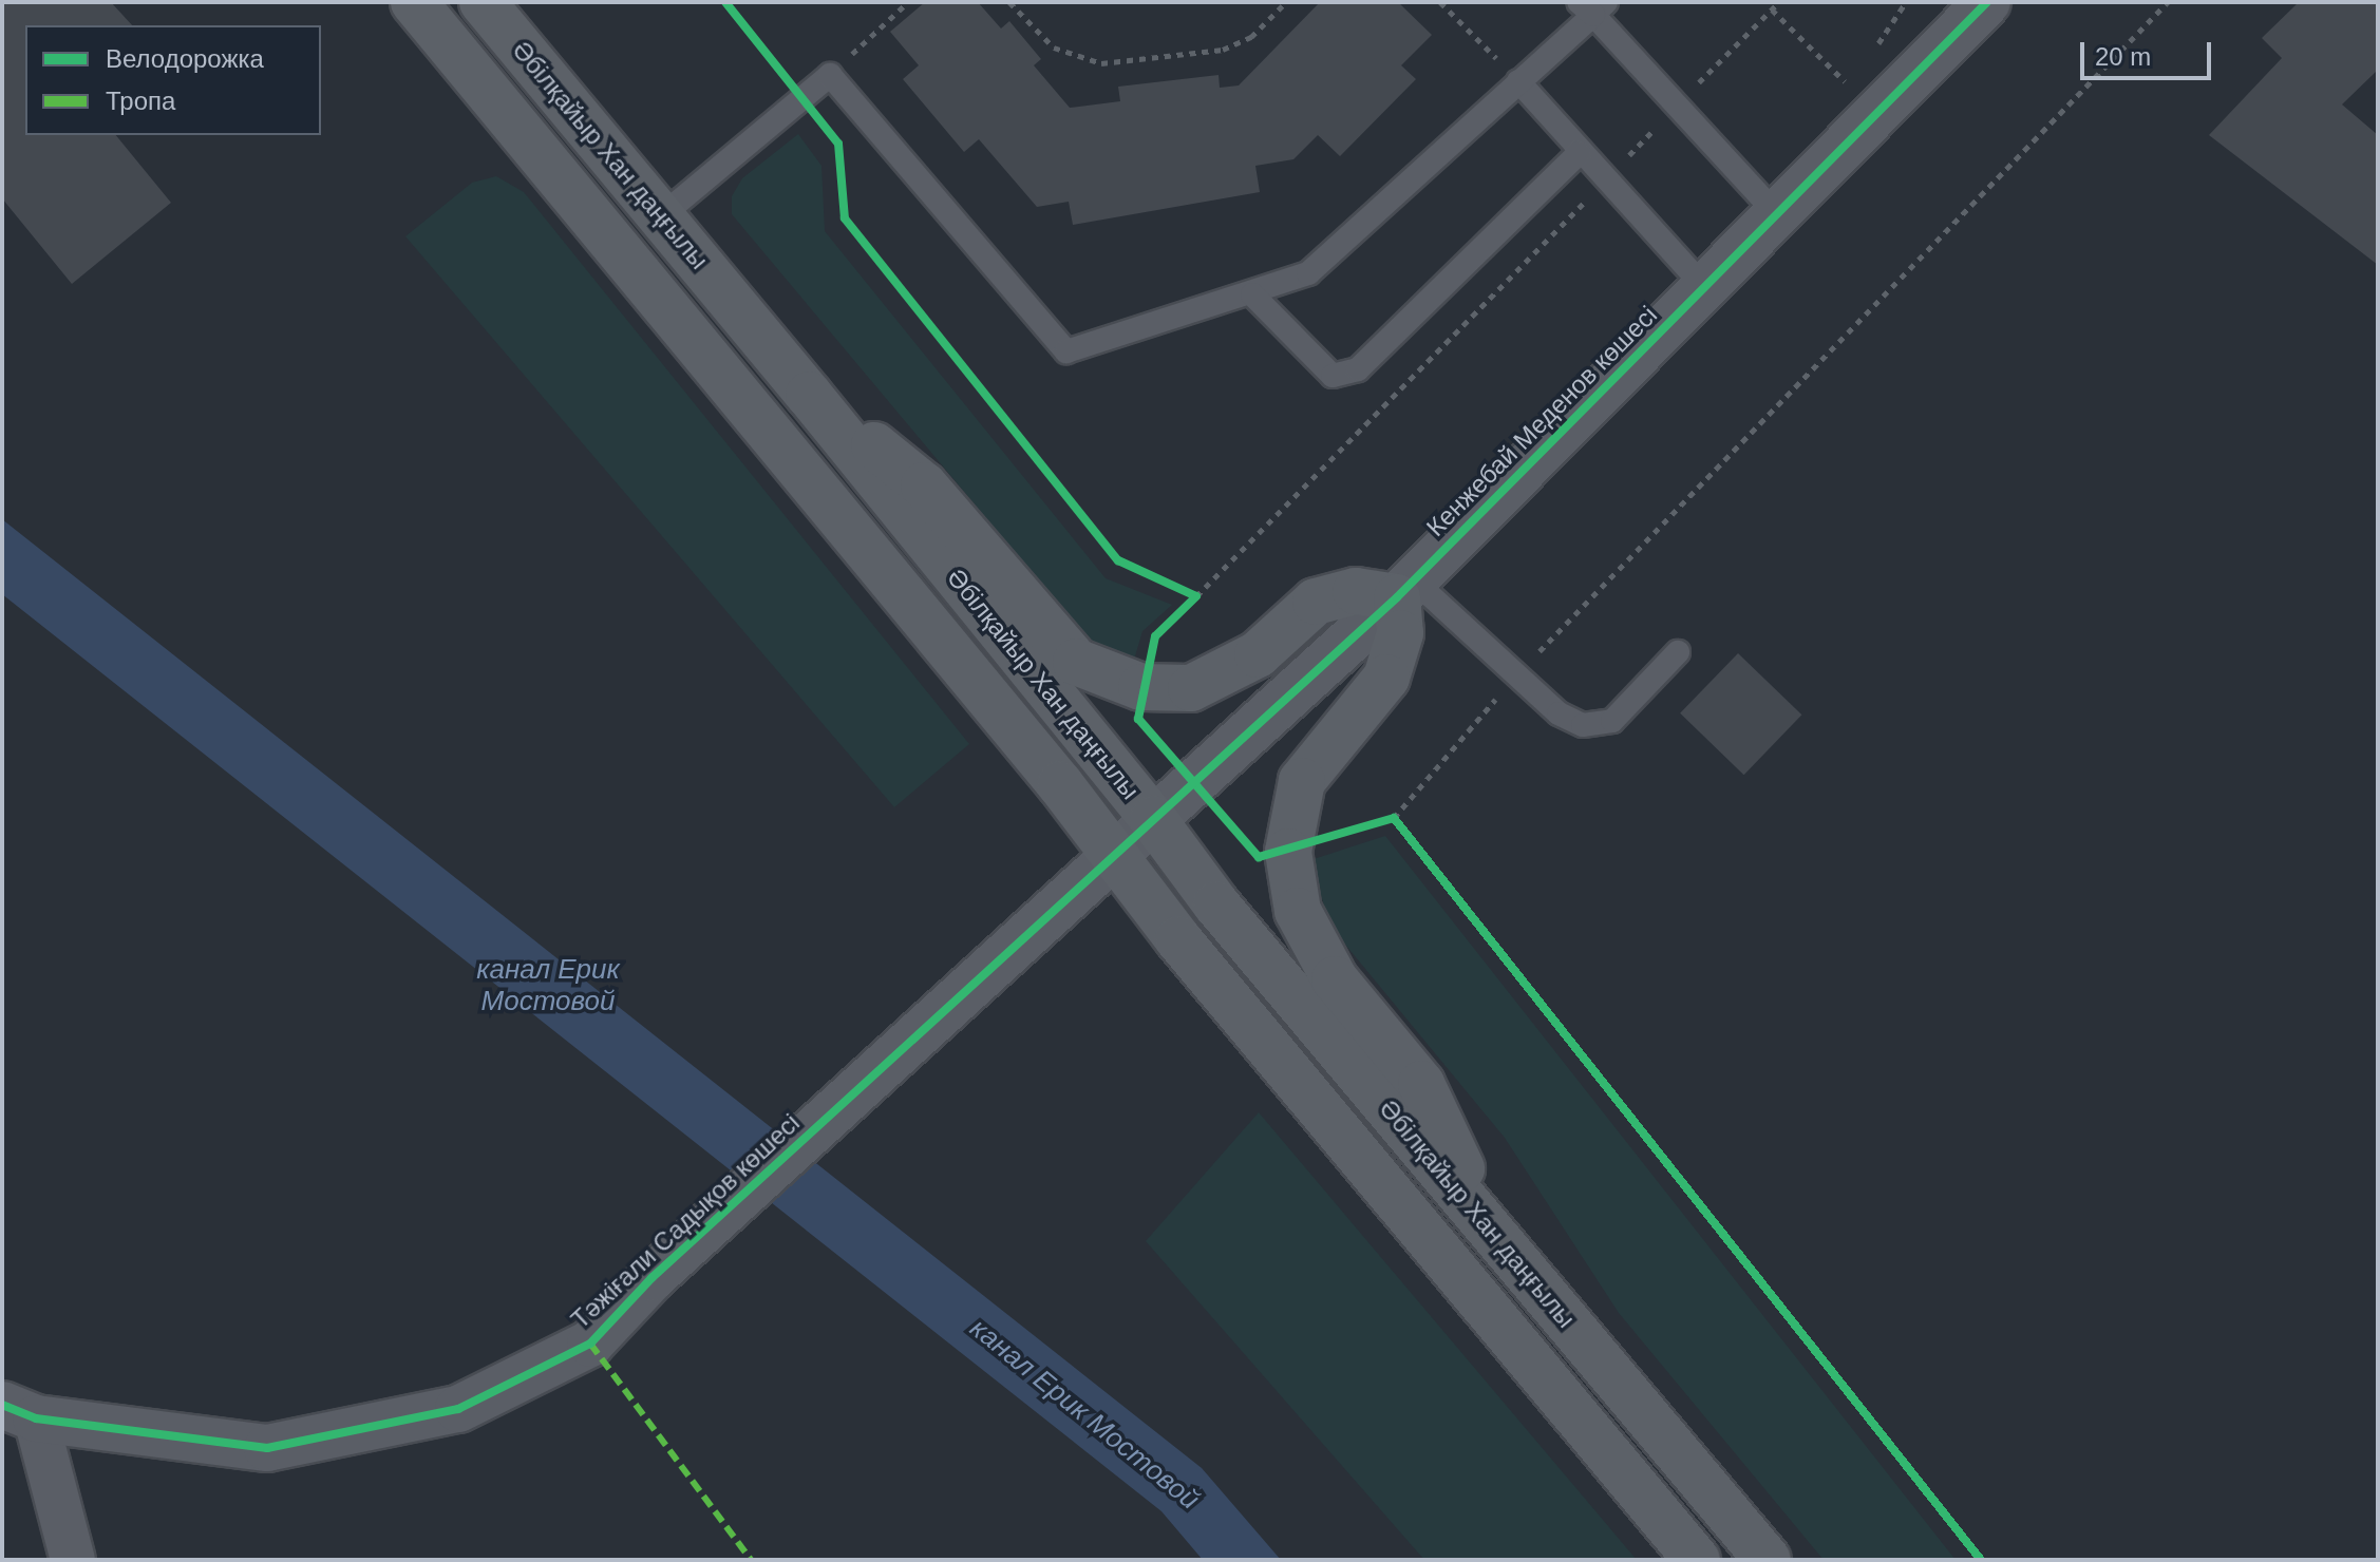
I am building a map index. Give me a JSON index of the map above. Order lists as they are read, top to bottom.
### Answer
{
  "streets": {
    "main road": ["Әбілқайыр Хан даңғылы"],
    "street": ["Кенжебай Меденов көшесі", "Тәжіғали Садықов көшесі"]
  },
  "crossings": [
    ["Әбілқайыр Хан даңғылы", "Кенжебай Меденов көшесі"],
    ["Әбілқайыр Хан даңғылы", "Тәжіғали Садықов көшесі"],
    ["Кенжебай Меденов көшесі", "Тәжіғали Садықов көшесі"]
  ],
  "water": ["канал Ерик Мостовой"],
  "legend": ["Велодорожка", "Тропа"],
  "scale_bar": "20 m"
}
